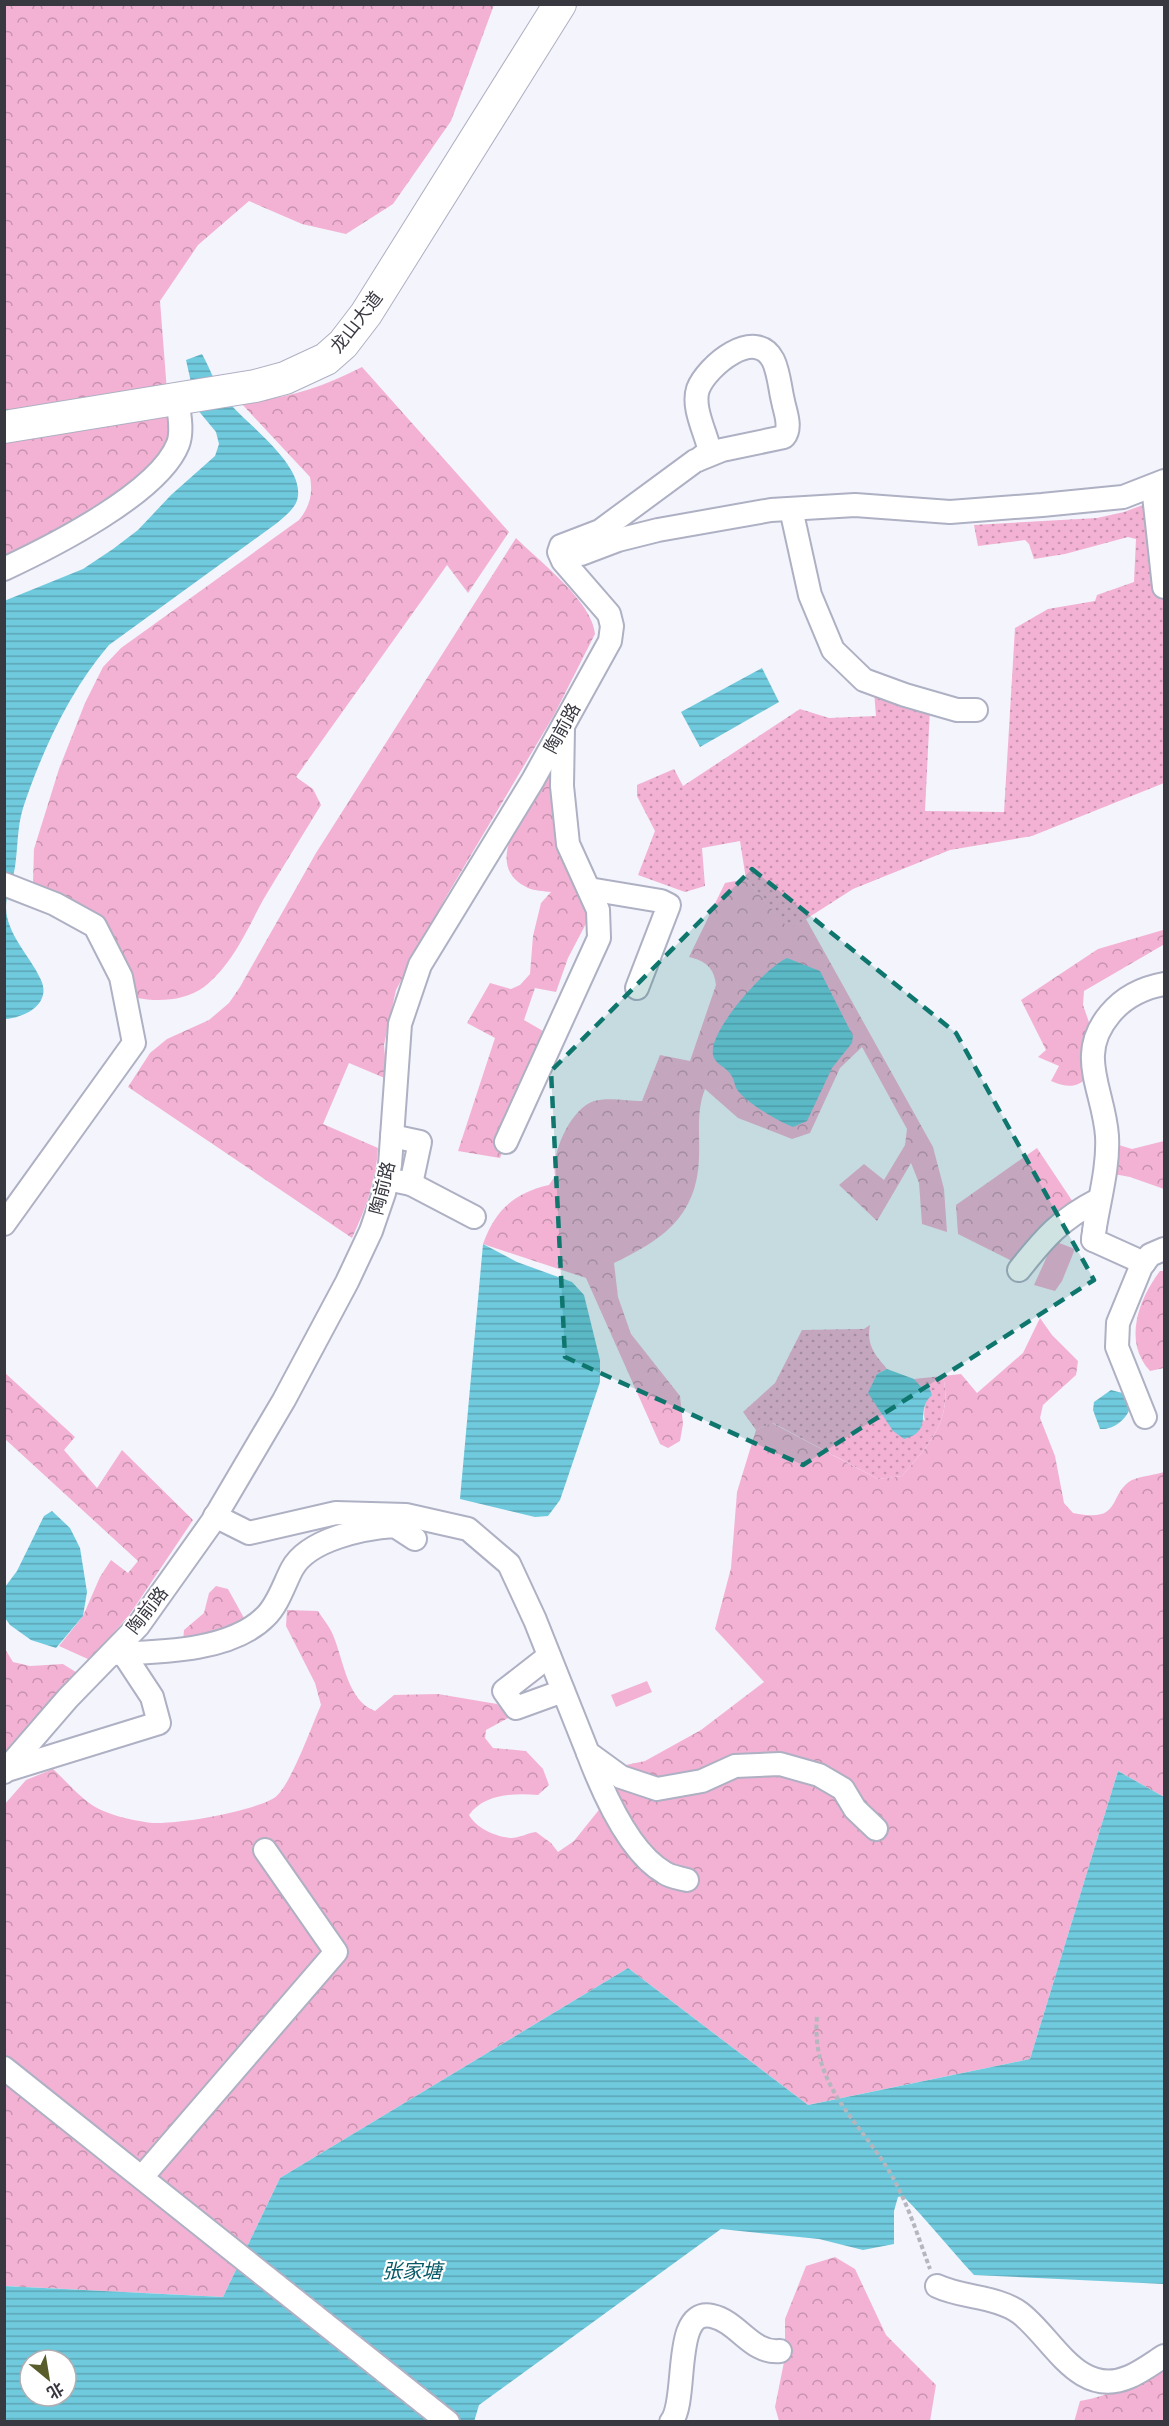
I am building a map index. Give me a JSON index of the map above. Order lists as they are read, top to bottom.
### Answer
{
  "streets": {
    "main road": ["龙山大道"],
    "street": ["陶前路"]
  },
  "water": ["张家塘"],
  "north": "bottom right"
}
